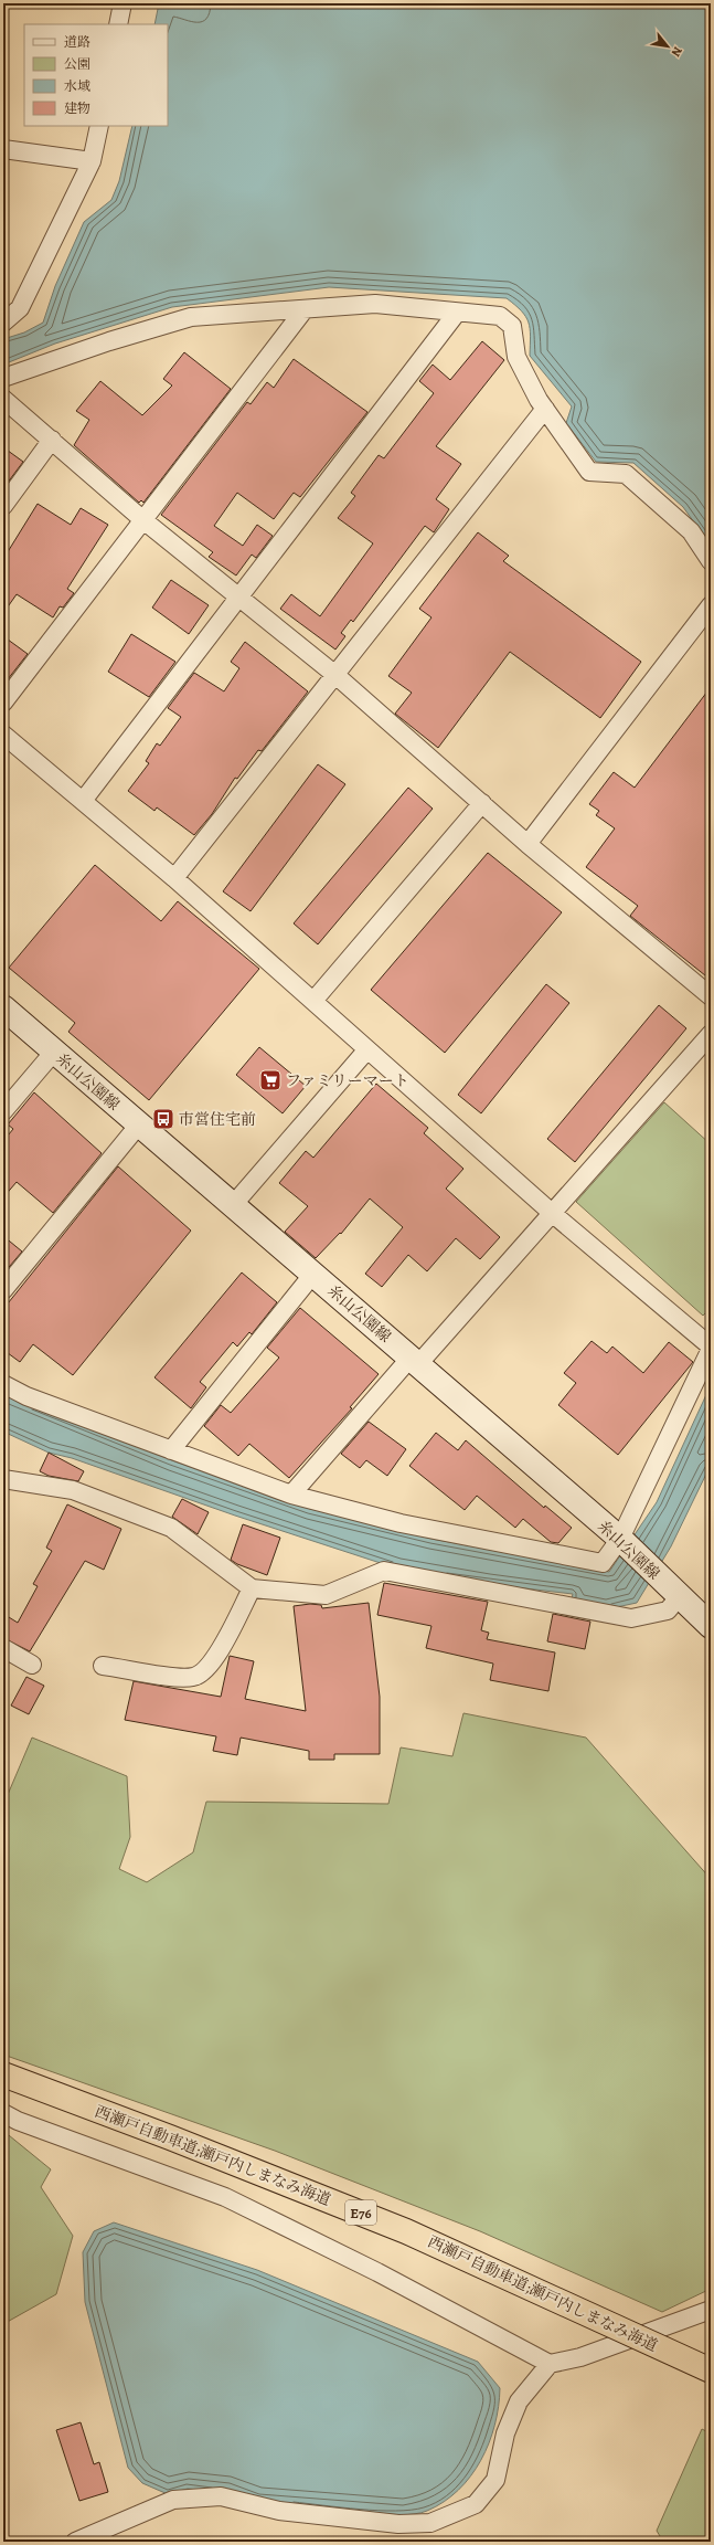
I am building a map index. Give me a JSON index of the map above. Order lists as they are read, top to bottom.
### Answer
{
  "streets": {
    "highway": ["西瀬戸自動車道;瀬戸内しまなみ海道", "E76"],
    "main road": ["糸山公園線"]
  },
  "places": {
    "supermarket": ["ファミリーマート"],
    "bus stop": ["市営住宅前"]
  },
  "legend": [
    "道路",
    "公園",
    "水域",
    "建物"
  ],
  "north": "bottom right"
}
